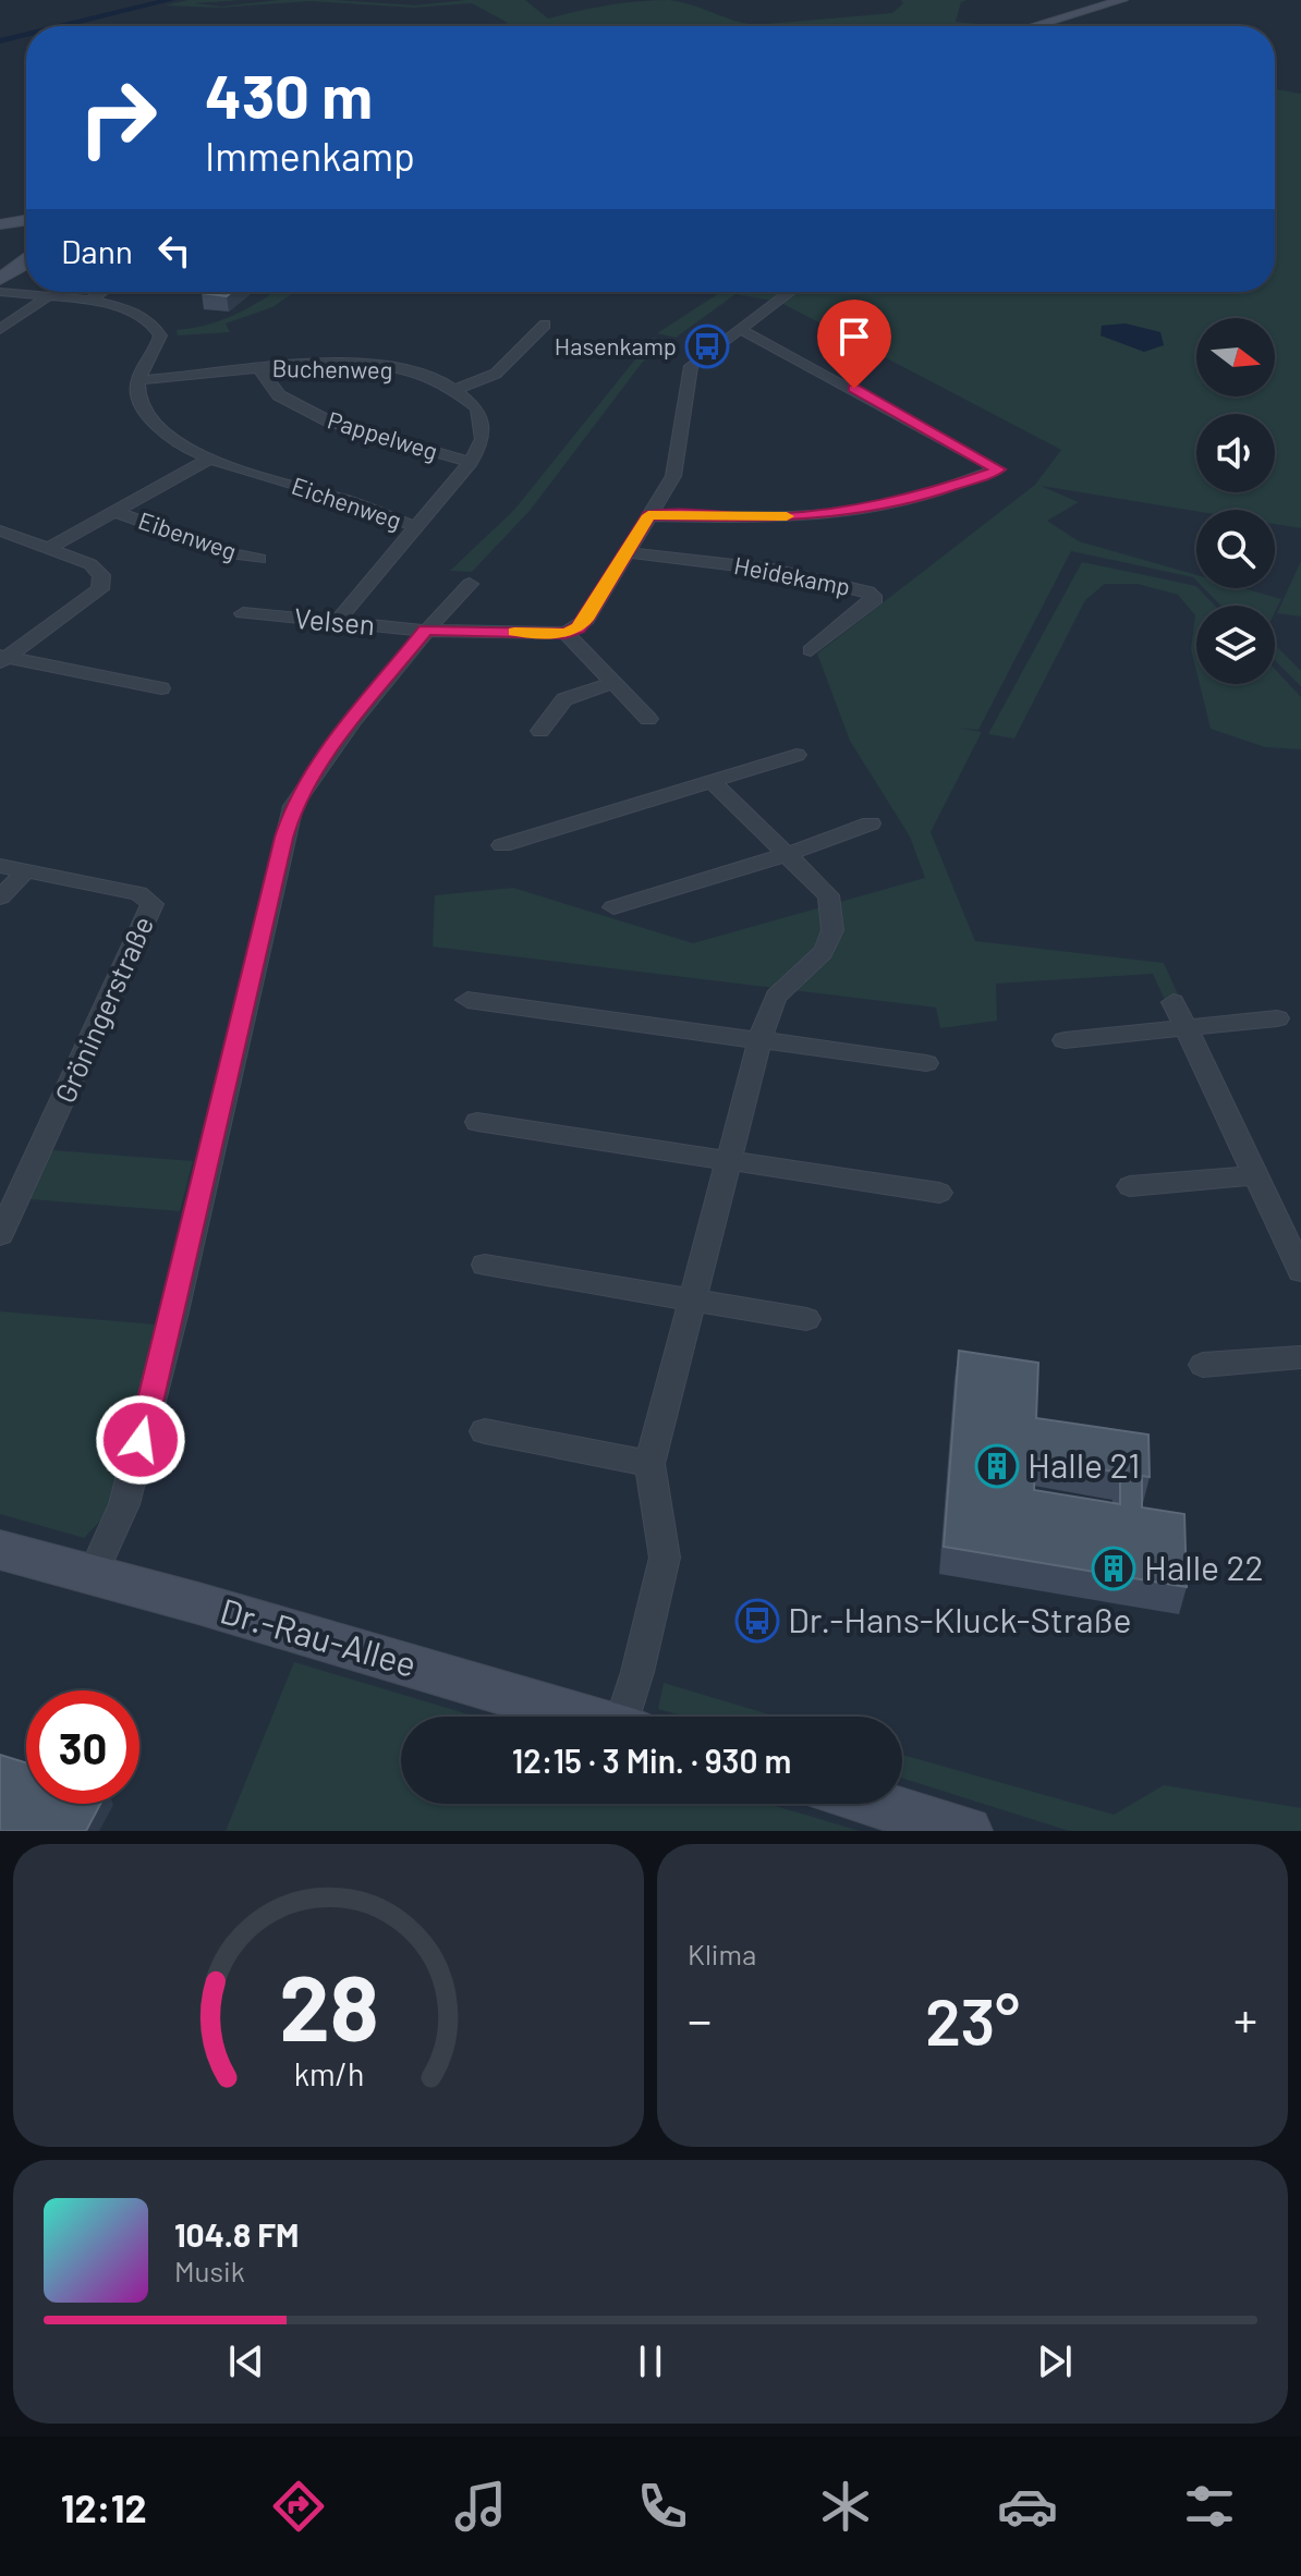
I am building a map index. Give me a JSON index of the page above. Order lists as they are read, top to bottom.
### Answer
{
  "streets": {
    "main road": ["Dr.-Rau-Allee"],
    "street": [
      "Buchenweg",
      "Pappelweg",
      "Eichenweg",
      "Eibenweg",
      "Heidekamp",
      "Velsen",
      "Gröningerstraße"
    ]
  },
  "crossings": [
    ["Buchenweg", "Pappelweg"],
    ["Buchenweg", "Eichenweg"],
    ["Eichenweg", "Velsen"]
  ],
  "places": {
    "bus stop": ["Hasenkamp", "Dr.-Hans-Kluck-Straße"],
    "building": ["Halle 21", "Halle 22"]
  },
  "north": "right",
  "page": {
    "turn": ["430 m", "Immenkamp"],
    "then": "Dann",
    "limit": "30",
    "trip": "12:15 · 3 Min. · 930 m",
    "tile": "Klima",
    "heat": ["−", "23°", "+"],
    "song": ["104.8 FM", "Musik"],
    "tabs": "12:12",
    "gauge": ["28", "km/h"]
  }
}
